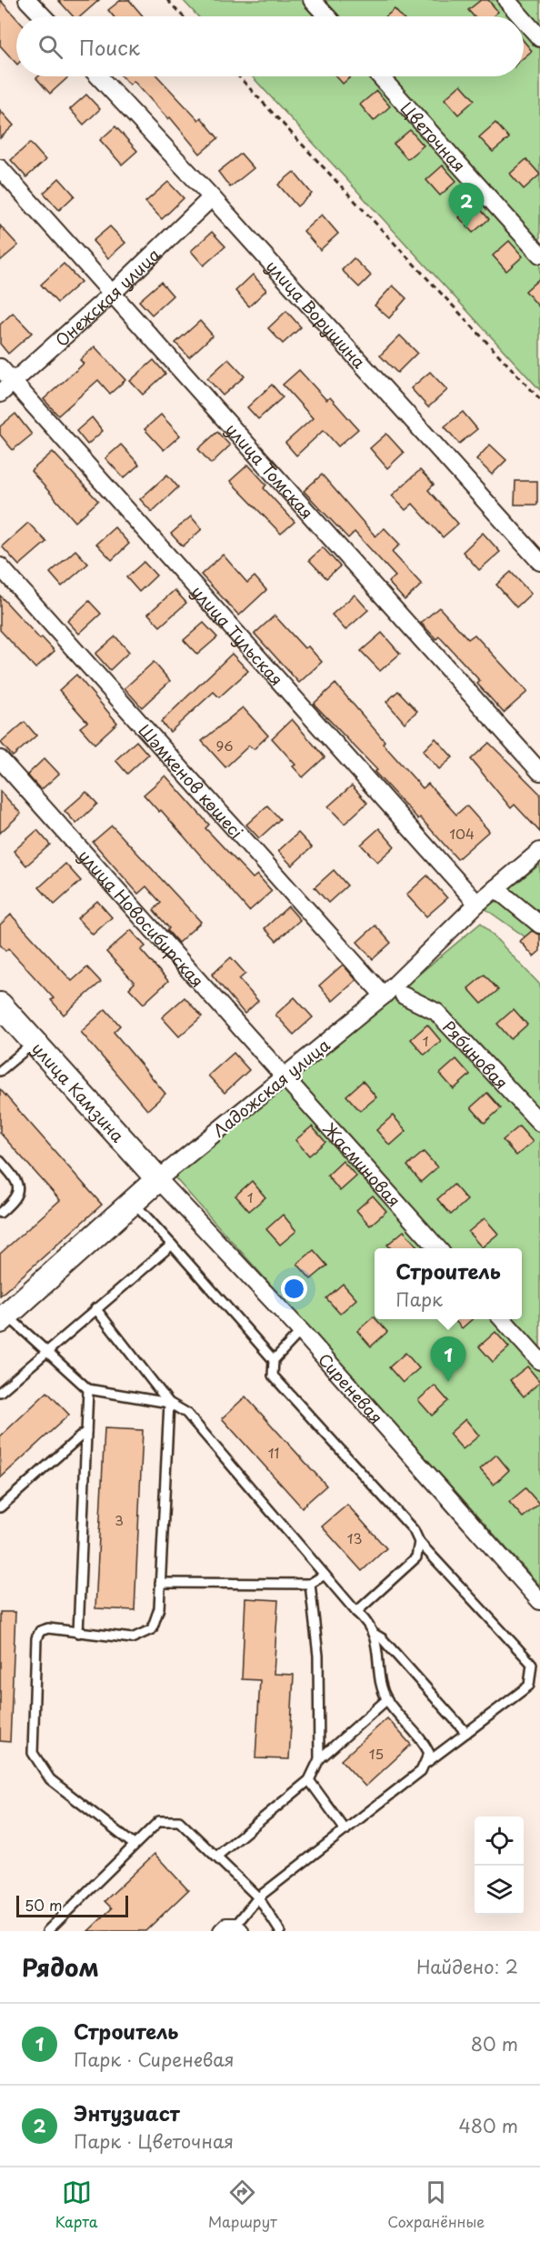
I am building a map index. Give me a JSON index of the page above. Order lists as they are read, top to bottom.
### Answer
{
  "streets": {
    "main road": ["Ладожская улица", "улица Камзина"],
    "street": [
      "Цветочная",
      "Онежская улица",
      "улица Ворушина",
      "улица Томская",
      "улица Тульская",
      "Шәмкенов көшесі",
      "улица Новосибирская",
      "Рябиновая",
      "Жасминовая",
      "Сиреневая"
    ]
  },
  "crossings": [
    ["Онежская улица", "улица Ворушина"],
    ["Онежская улица", "улица Томская"],
    ["Онежская улица", "улица Тульская"],
    ["улица Тульская", "Ладожская улица"],
    ["Шәмкенов көшесі", "Ладожская улица"],
    ["улица Новосибирская", "Ладожская улица"],
    ["улица Новосибирская", "Жасминовая"],
    ["Ладожская улица", "улица Камзина"],
    ["Ладожская улица", "Жасминовая"],
    ["Ладожская улица", "Сиреневая"],
    ["улица Камзина", "Сиреневая"]
  ],
  "house_numbers": [
    "96",
    "104",
    "1",
    "1",
    "11",
    "3",
    "13",
    "15"
  ],
  "scale_bar": "50 m",
  "page": {
    "search": "Поиск",
    "pins": ["2", "1"],
    "popup": ["Строитель", "Парк"],
    "scale": "50 m",
    "heading": ["Рядом", "Найдено: 2"],
    "list": [
      {
        "mark": "1",
        "name": "Строитель",
        "note": "Парк · Сиреневая",
        "value": "80 m"
      },
      {
        "mark": "2",
        "name": "Энтузиаст",
        "note": "Парк · Цветочная",
        "value": "480 m"
      }
    ],
    "nav": ["Карта", "Маршрут", "Сохранённые"]
  }
}
